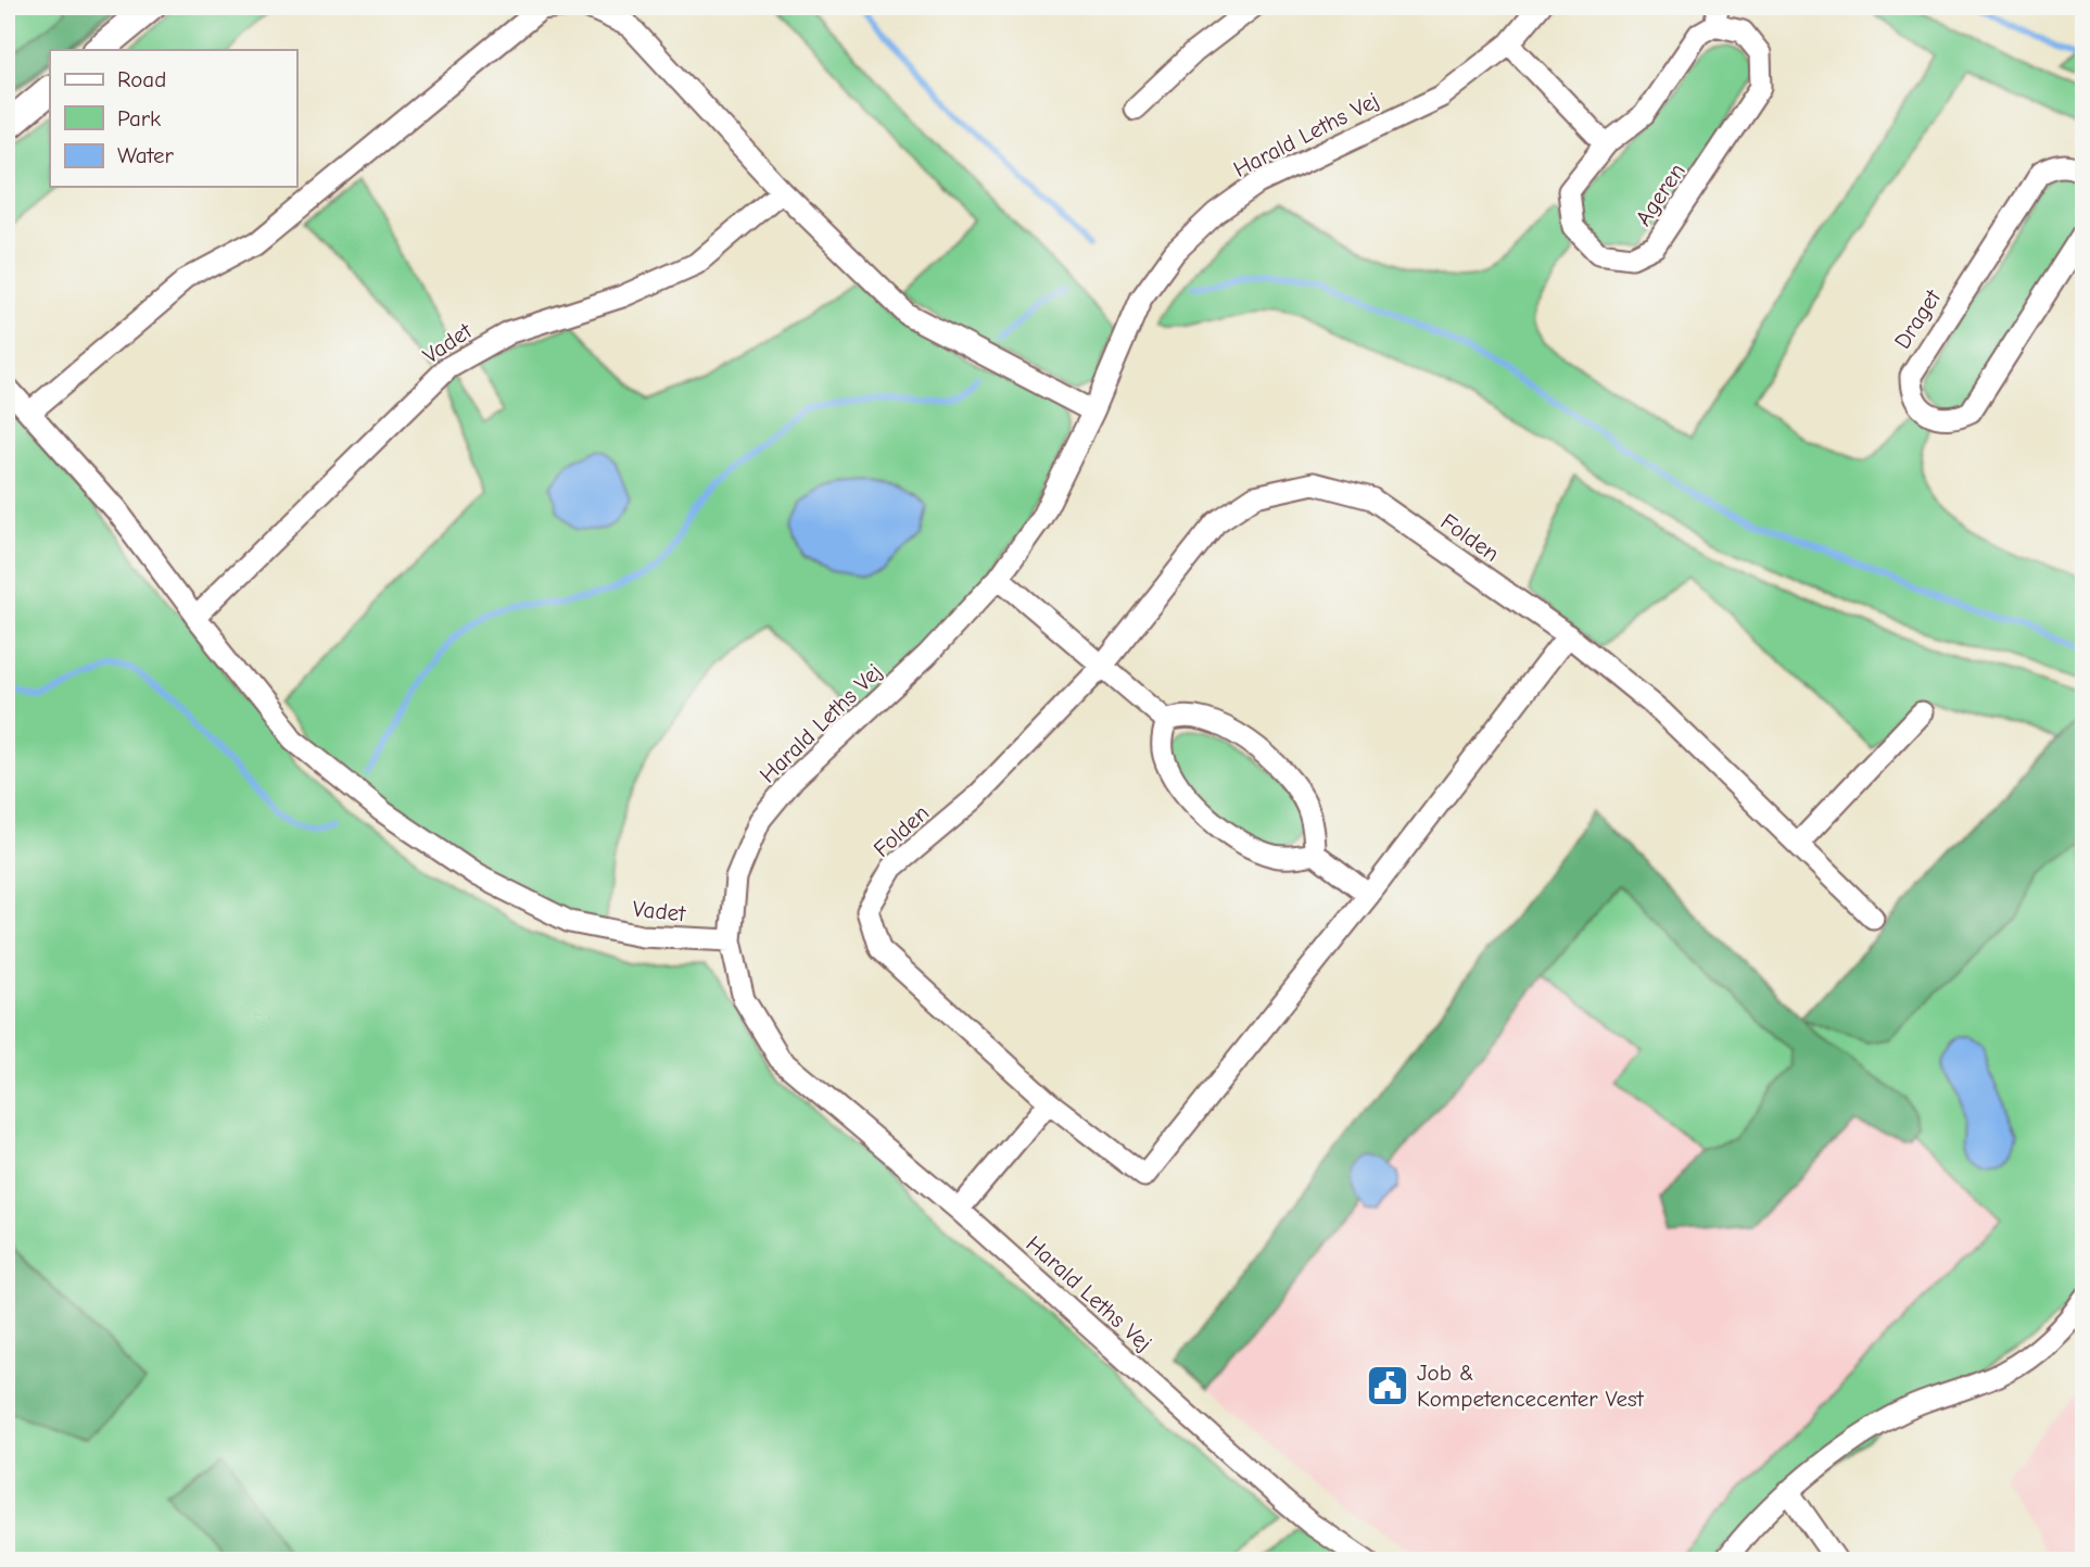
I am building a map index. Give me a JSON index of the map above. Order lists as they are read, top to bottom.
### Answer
{
  "streets": {
    "street": [
      "Harald Leths Vej",
      "Ageren",
      "Draget",
      "Vadet",
      "Folden"
    ]
  },
  "crossings": [
    ["Harald Leths Vej", "Vadet"]
  ],
  "places": {
    "public building": ["Job & Kompetencecenter Vest"]
  },
  "legend": ["Road", "Park", "Water"]
}
